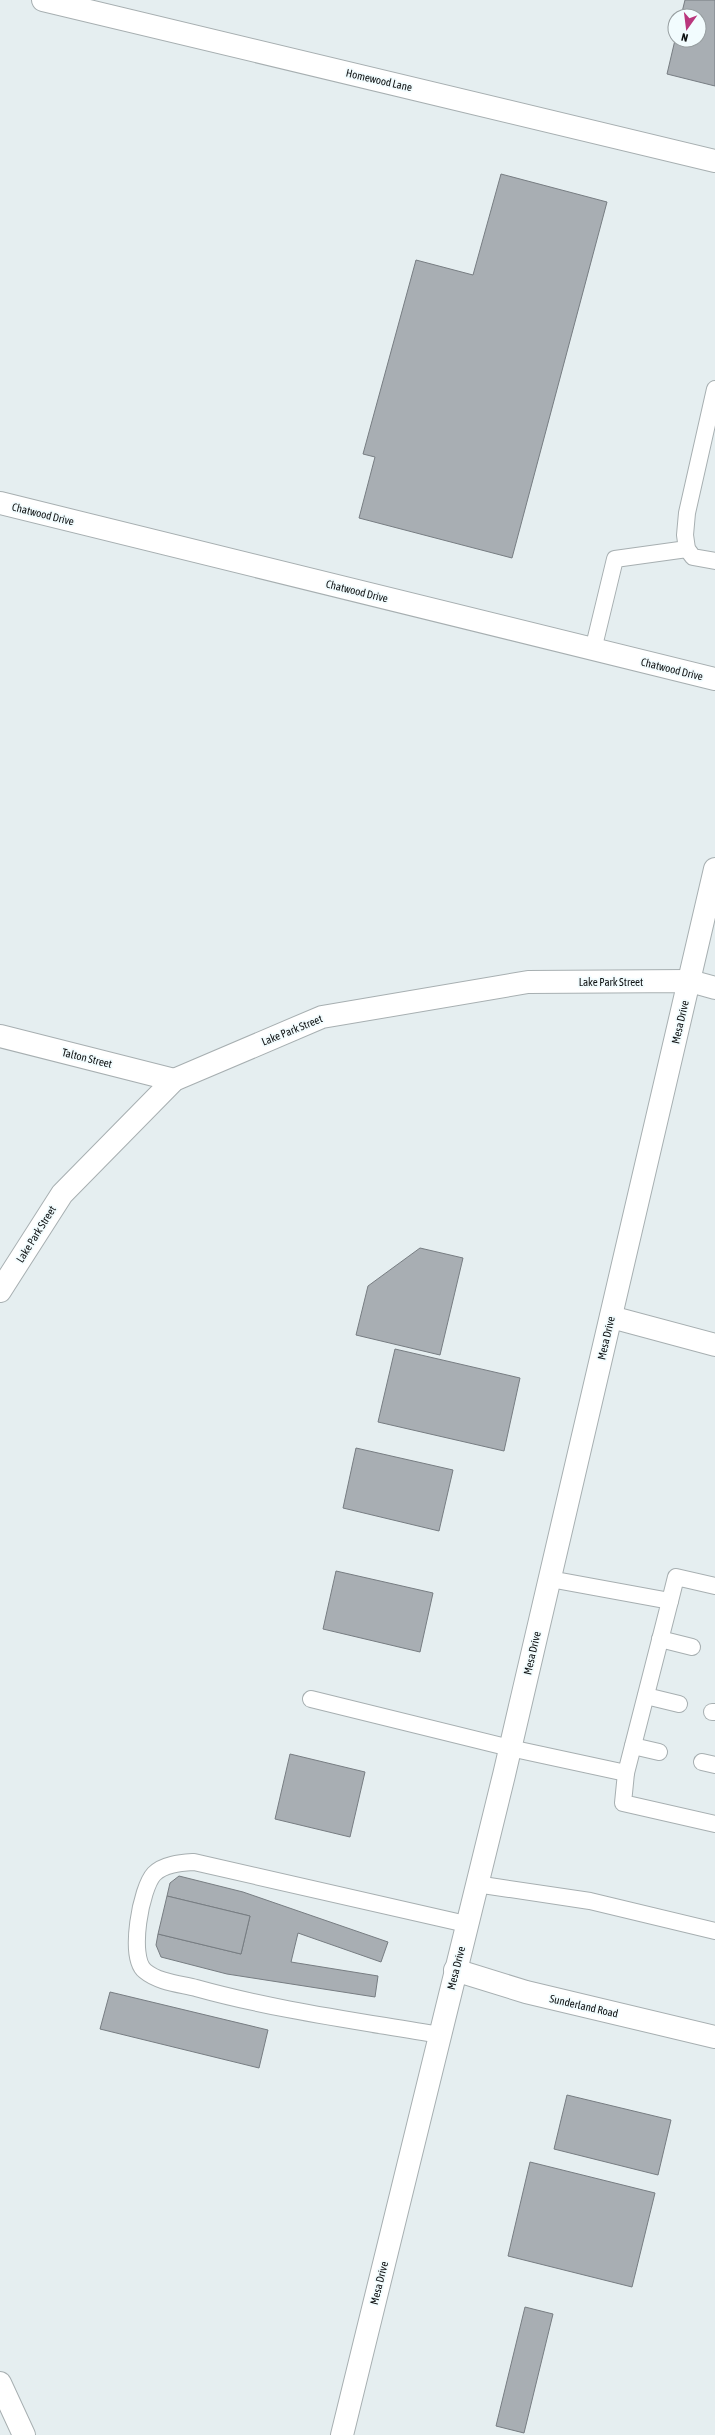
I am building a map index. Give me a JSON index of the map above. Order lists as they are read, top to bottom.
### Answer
{
  "streets": {
    "street": [
      "Homewood Lane",
      "Chatwood Drive",
      "Lake Park Street",
      "Mesa Drive",
      "Talton Street",
      "Sunderland Road"
    ]
  },
  "crossings": [
    ["Lake Park Street", "Mesa Drive"],
    ["Lake Park Street", "Talton Street"],
    ["Mesa Drive", "Sunderland Road"]
  ],
  "north": "bottom"
}
